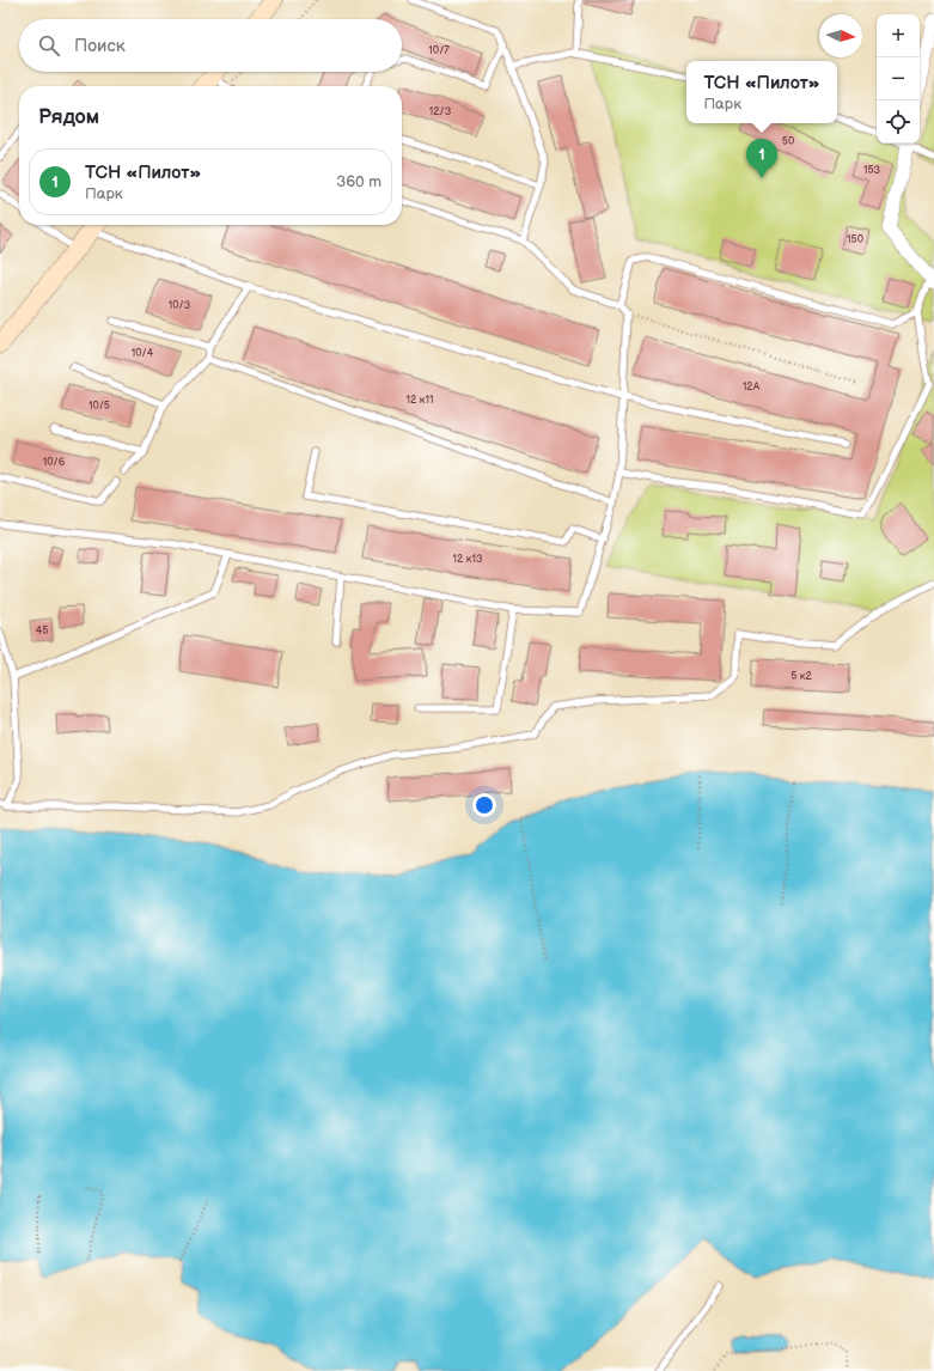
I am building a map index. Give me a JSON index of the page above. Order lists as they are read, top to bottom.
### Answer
{
  "house_numbers": [
    "10/7",
    "12/3",
    "50",
    "153",
    "150",
    "10/3",
    "10/4",
    "12А",
    "12 к11",
    "10/5",
    "10/6",
    "12 к13",
    "45",
    "5 к2"
  ],
  "north": "right",
  "page": {
    "map_buttons": ["+", "−"],
    "search": "Поиск",
    "popup": ["ТСН «Пилот»", "Парк"],
    "heading": "Рядом",
    "pins": "1",
    "list": [
      {
        "mark": "1",
        "name": "ТСН «Пилот»",
        "note": "Парк",
        "value": "360 m"
      }
    ]
  }
}
